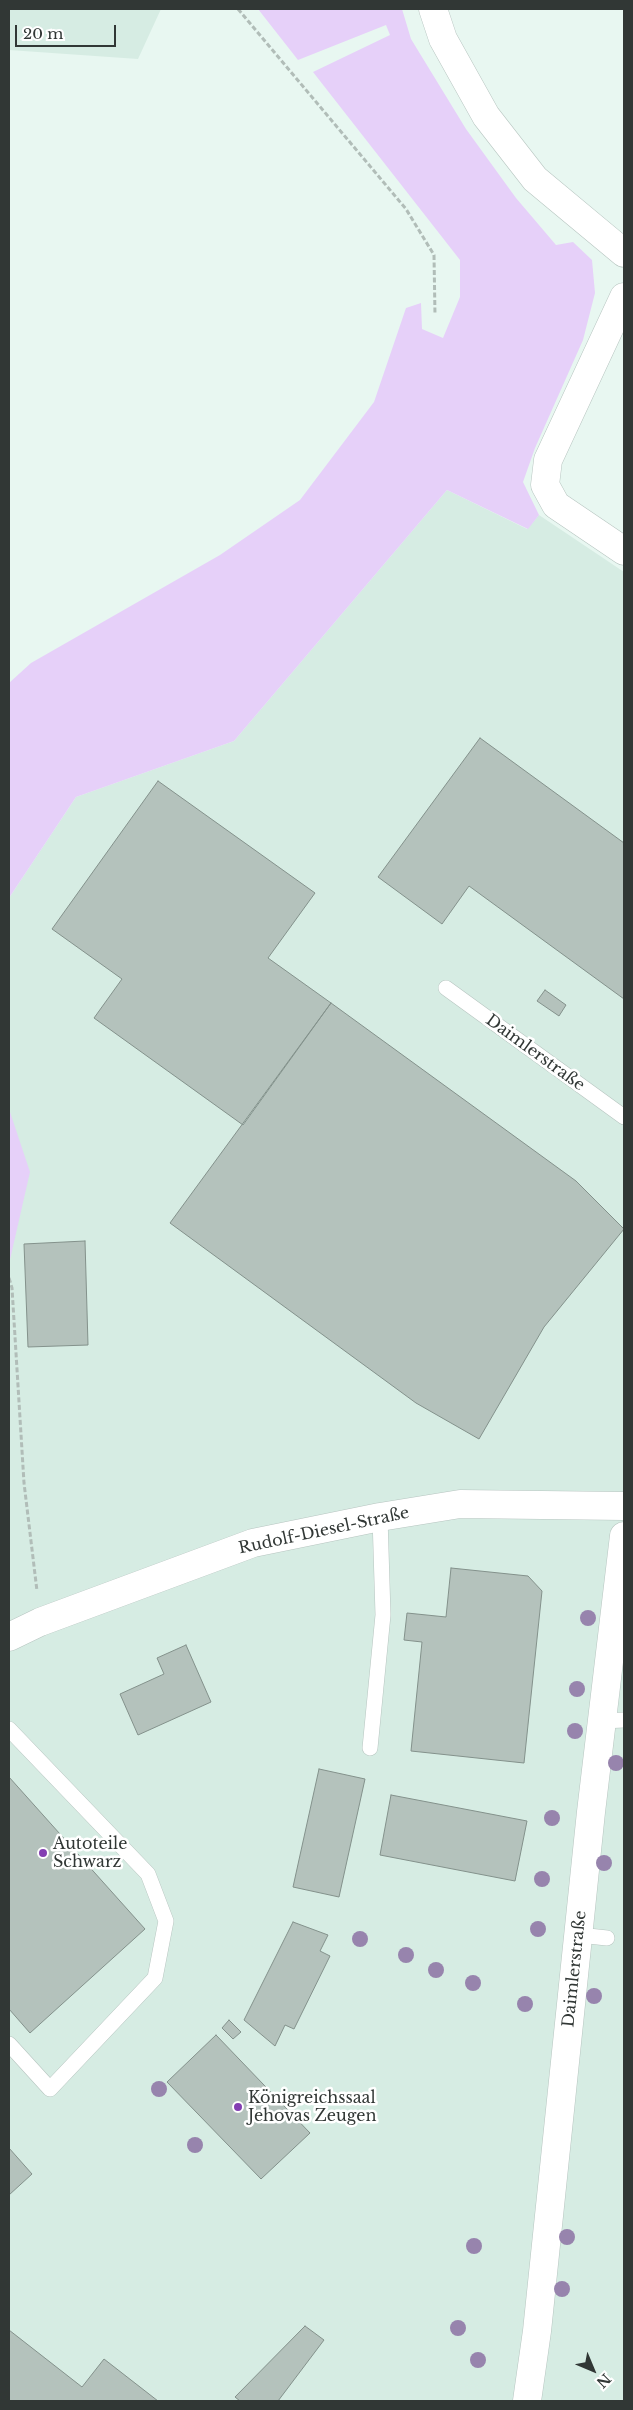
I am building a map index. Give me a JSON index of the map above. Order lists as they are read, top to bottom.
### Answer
{
  "streets": {
    "street": ["Daimlerstraße", "Rudolf-Diesel-Straße"]
  },
  "places": ["Autoteile Schwarz", "Königreichssaal Jehovas Zeugen"],
  "scale_bar": "20 m",
  "north": "bottom right"
}
